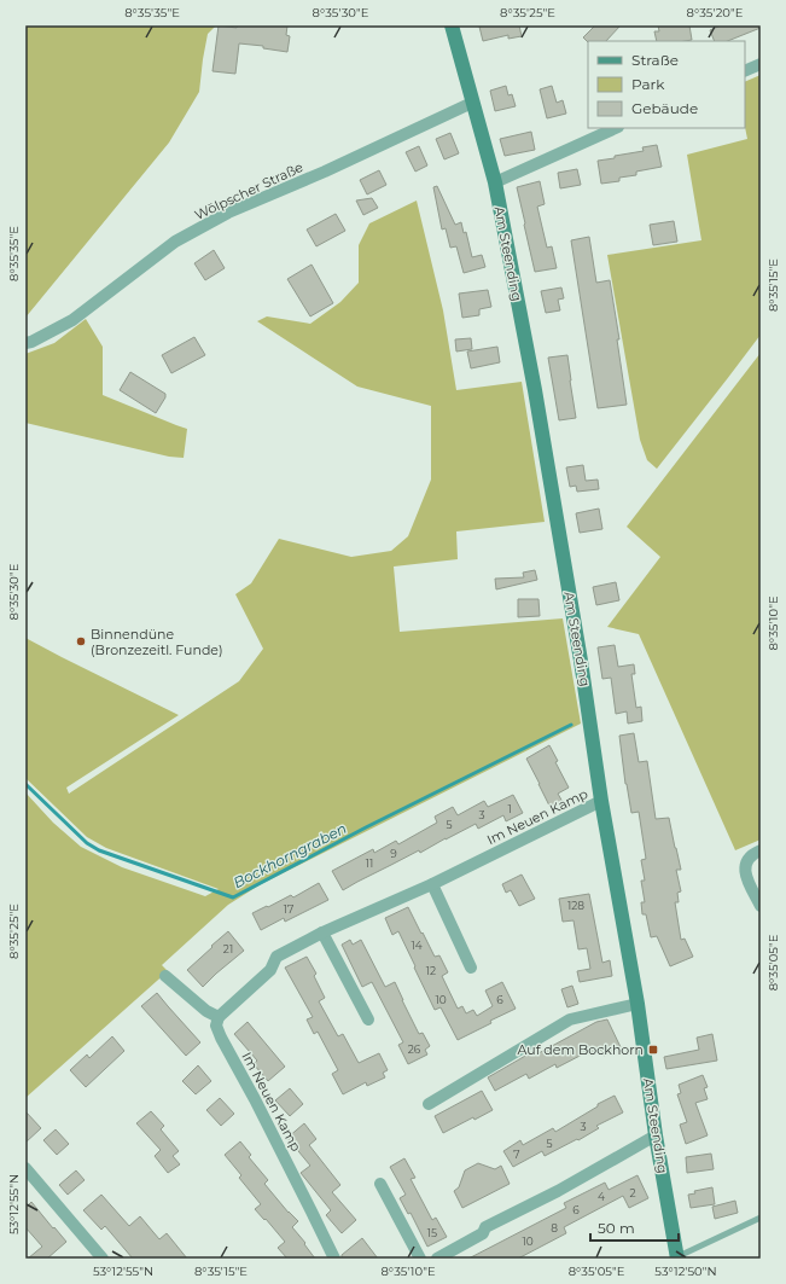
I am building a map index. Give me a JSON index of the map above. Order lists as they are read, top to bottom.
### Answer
{
  "streets": {
    "street": ["Wölpscher Straße", "Am Steending", "Im Neuen Kamp"]
  },
  "crossings": [
    ["Wölpscher Straße", "Am Steending"],
    ["Am Steending", "Im Neuen Kamp"]
  ],
  "water": ["Bockhorngraben"],
  "places": {
    "other": ["Binnendüne (Bronzezeitl. Funde)"],
    "transit": ["Auf dem Bockhorn"]
  },
  "house_numbers": [
    "1",
    "3",
    "5",
    "9",
    "11",
    "128",
    "17",
    "14",
    "21",
    "12",
    "10",
    "6",
    "26",
    "3",
    "5",
    "7",
    "2",
    "4",
    "6",
    "8",
    "15",
    "10"
  ],
  "legend": ["Straße", "Park", "Gebäude"],
  "scale_bar": "50 m",
  "coordinates": [
    "8°35'35\"E",
    "8°35'30\"E",
    "8°35'25\"E",
    "8°35'20\"E",
    "8°35'15\"E",
    "8°35'10\"E",
    "8°35'05\"E",
    "53°12'55\"N",
    "53°12'50\"N"
  ]
}
